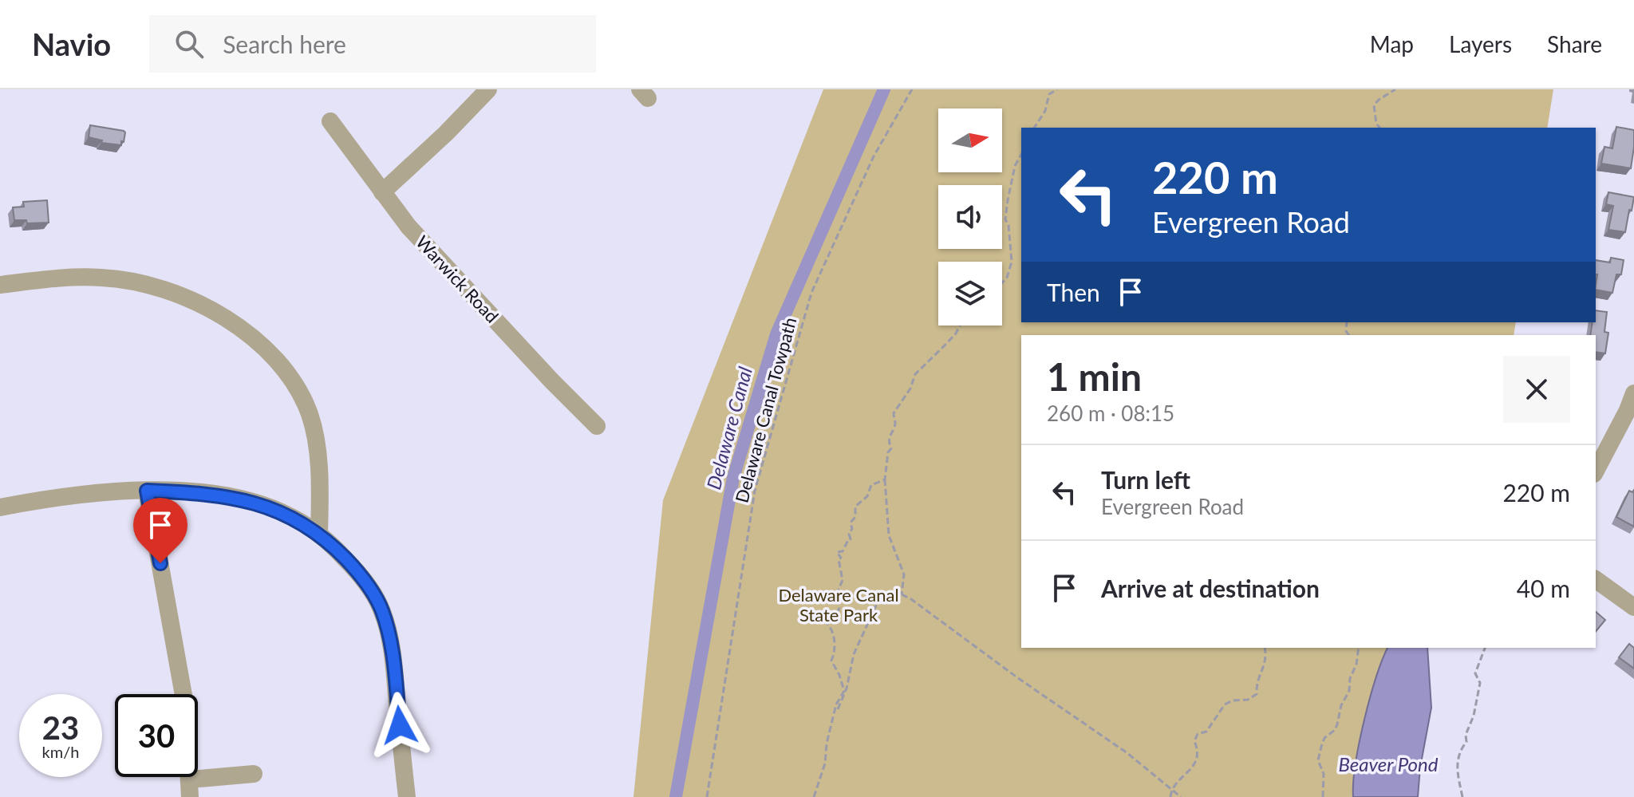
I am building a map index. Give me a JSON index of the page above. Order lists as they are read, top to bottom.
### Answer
{
  "streets": {
    "street": ["Warwick Road"],
    "path": ["Delaware Canal Towpath"]
  },
  "water": ["Delaware Canal", "Beaver Pond"],
  "parks": ["Delaware Canal State Park"],
  "north": "right",
  "page": {
    "header": "Navio",
    "search": "Search here",
    "nav": ["Map", "Layers", "Share"],
    "turn": ["220 m", "Evergreen Road"],
    "then": "Then",
    "heading": ["1 min", "260 m · 08:15"],
    "list": [
      {
        "name": "Turn left",
        "note": "Evergreen Road",
        "value": "220 m"
      },
      {
        "name": "Arrive at destination",
        "value": "40 m"
      }
    ],
    "speed": "23 km/h",
    "limit": "30"
  }
}
